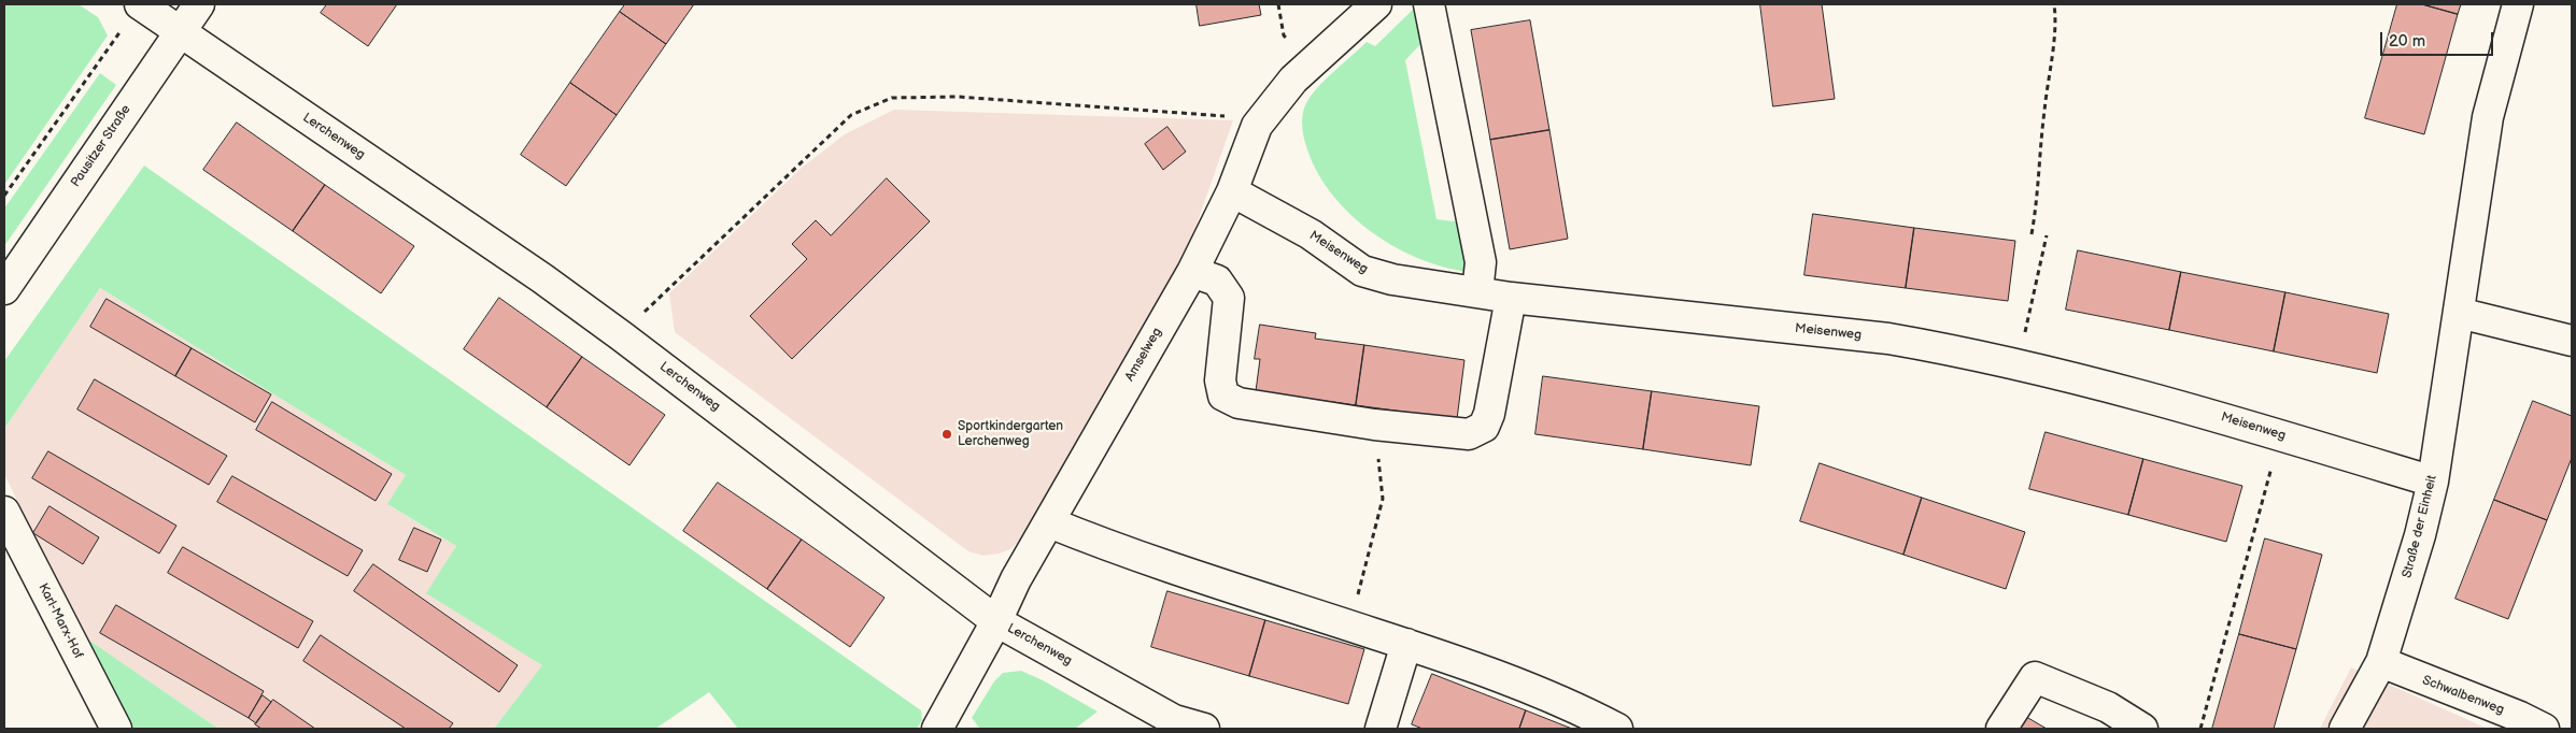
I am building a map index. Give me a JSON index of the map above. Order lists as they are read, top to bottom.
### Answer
{
  "streets": {
    "street": [
      "Lerchenweg",
      "Pausitzer Straße",
      "Meisenweg",
      "Amselweg",
      "Straße der Einheit",
      "Karl-Marx-Hof",
      "Schwalbenweg"
    ]
  },
  "crossings": [
    ["Lerchenweg", "Pausitzer Straße"],
    ["Lerchenweg", "Amselweg"],
    ["Meisenweg", "Amselweg"],
    ["Meisenweg", "Straße der Einheit"],
    ["Straße der Einheit", "Schwalbenweg"]
  ],
  "places": ["Sportkindergarten Lerchenweg"],
  "scale_bar": "20 m"
}
